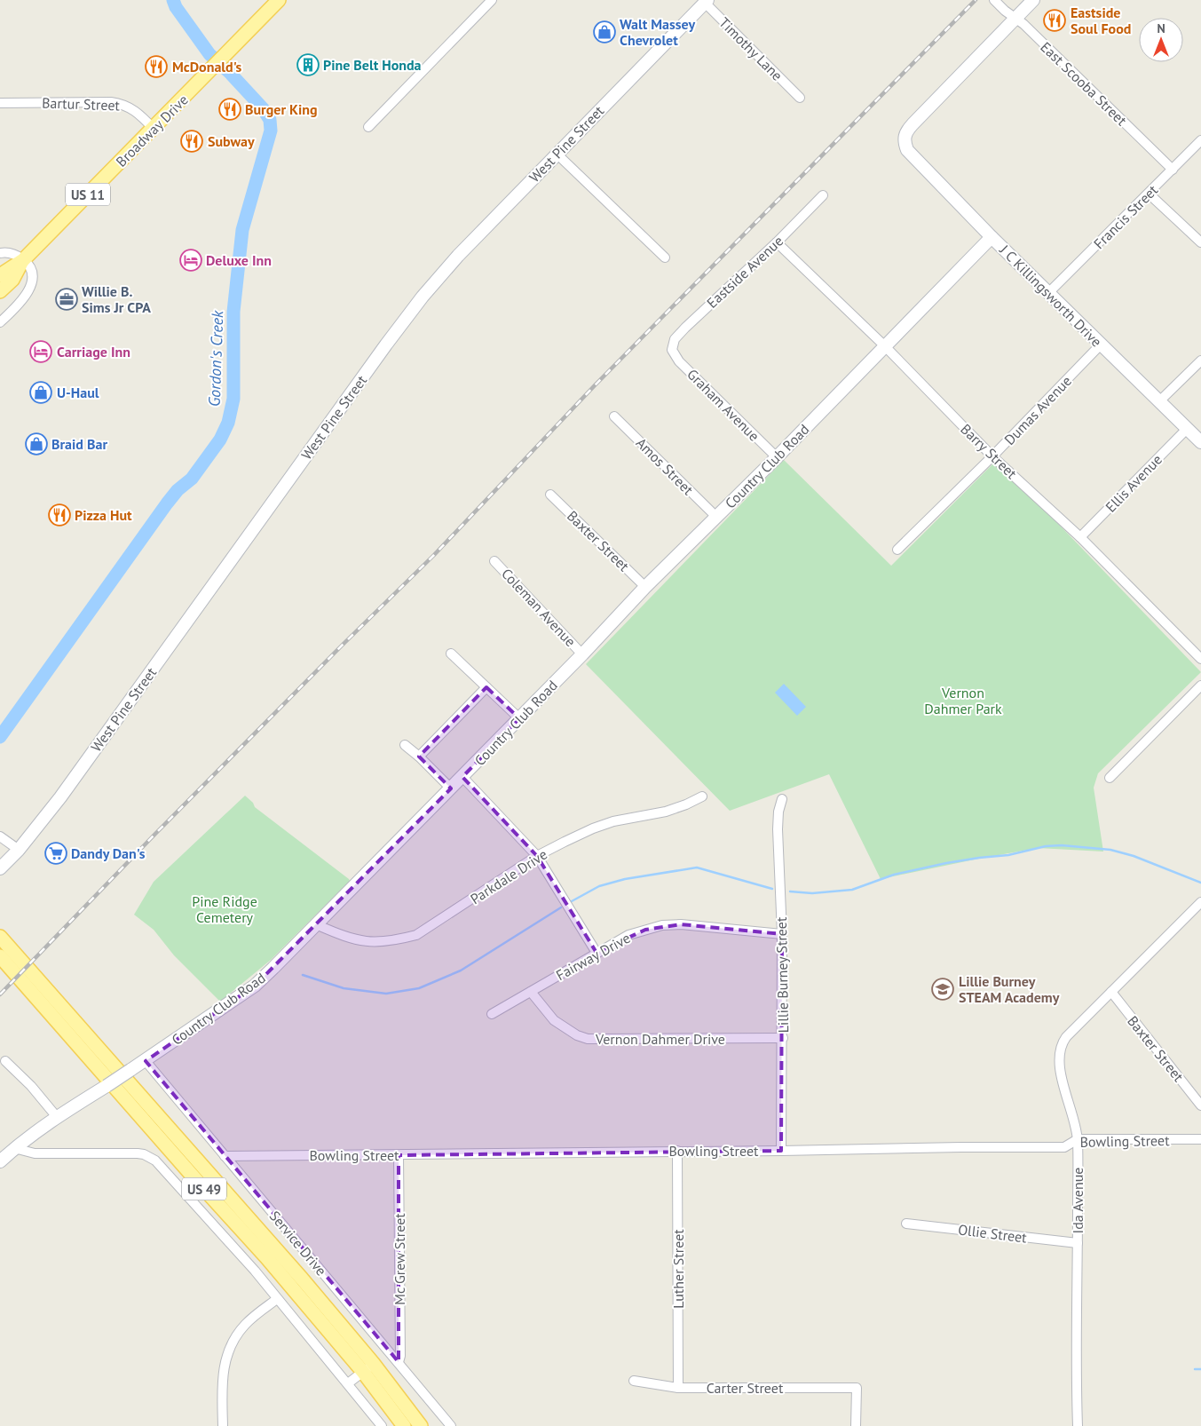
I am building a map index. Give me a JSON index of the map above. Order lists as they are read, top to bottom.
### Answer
{
  "streets": {
    "main road": ["Broadway Drive", "US 11", "US 49"],
    "street": [
      "Timothy Lane",
      "East Scooba Street",
      "Bartur Street",
      "West Pine Street",
      "Francis Street",
      "Eastside Avenue",
      "J C Killingsworth Drive",
      "Graham Avenue",
      "Dumas Avenue",
      "Barry Street",
      "Amos Street",
      "Country Club Road",
      "Ellis Avenue",
      "Baxter Street",
      "Coleman Avenue",
      "Parkdale Drive",
      "Fairway Drive",
      "Lillie Burney Street",
      "Vernon Dahmer Drive",
      "Bowling Street",
      "Ida Avenue",
      "Ollie Street",
      "Service Drive",
      "Mc Grew Street",
      "Luther Street",
      "Carter Street"
    ]
  },
  "crossings": [
    ["Timothy Lane", "West Pine Street"],
    ["East Scooba Street", "Francis Street"],
    ["East Scooba Street", "J C Killingsworth Drive"],
    ["Bartur Street", "Broadway Drive"],
    ["Francis Street", "J C Killingsworth Drive"],
    ["Eastside Avenue", "Graham Avenue"],
    ["Eastside Avenue", "Barry Street"],
    ["J C Killingsworth Drive", "Dumas Avenue"],
    ["J C Killingsworth Drive", "Country Club Road"],
    ["J C Killingsworth Drive", "Ellis Avenue"],
    ["Graham Avenue", "Country Club Road"],
    ["Dumas Avenue", "Barry Street"],
    ["Barry Street", "Country Club Road"],
    ["Barry Street", "Ellis Avenue"],
    ["Amos Street", "Country Club Road"],
    ["Country Club Road", "Baxter Street"],
    ["Country Club Road", "Coleman Avenue"],
    ["Country Club Road", "Parkdale Drive"],
    ["Country Club Road", "Service Drive"],
    ["Baxter Street", "Ida Avenue"],
    ["Fairway Drive", "Lillie Burney Street"],
    ["Fairway Drive", "Vernon Dahmer Drive"],
    ["Lillie Burney Street", "Vernon Dahmer Drive"],
    ["Lillie Burney Street", "Bowling Street"],
    ["Bowling Street", "Ida Avenue"],
    ["Bowling Street", "Service Drive"],
    ["Bowling Street", "Mc Grew Street"],
    ["Bowling Street", "Luther Street"],
    ["Ida Avenue", "Ollie Street"],
    ["Service Drive", "Mc Grew Street"],
    ["Luther Street", "Carter Street"]
  ],
  "water": ["Gordon's Creek"],
  "parks": ["Vernon Dahmer Park", "Pine Ridge Cemetery"],
  "places": {
    "restaurant": [
      "Eastside Soul Food",
      "McDonald's",
      "Burger King",
      "Subway",
      "Pizza Hut"
    ],
    "shop": ["Walt Massey Chevrolet", "U-Haul", "Braid Bar"],
    "building": ["Pine Belt Honda"],
    "hotel": ["Deluxe Inn", "Carriage Inn"],
    "office": ["Willie B. Sims Jr CPA"],
    "supermarket": ["Dandy Dan's"],
    "school or university": ["Lillie Burney STEAM Academy"]
  },
  "north": "top"
}
